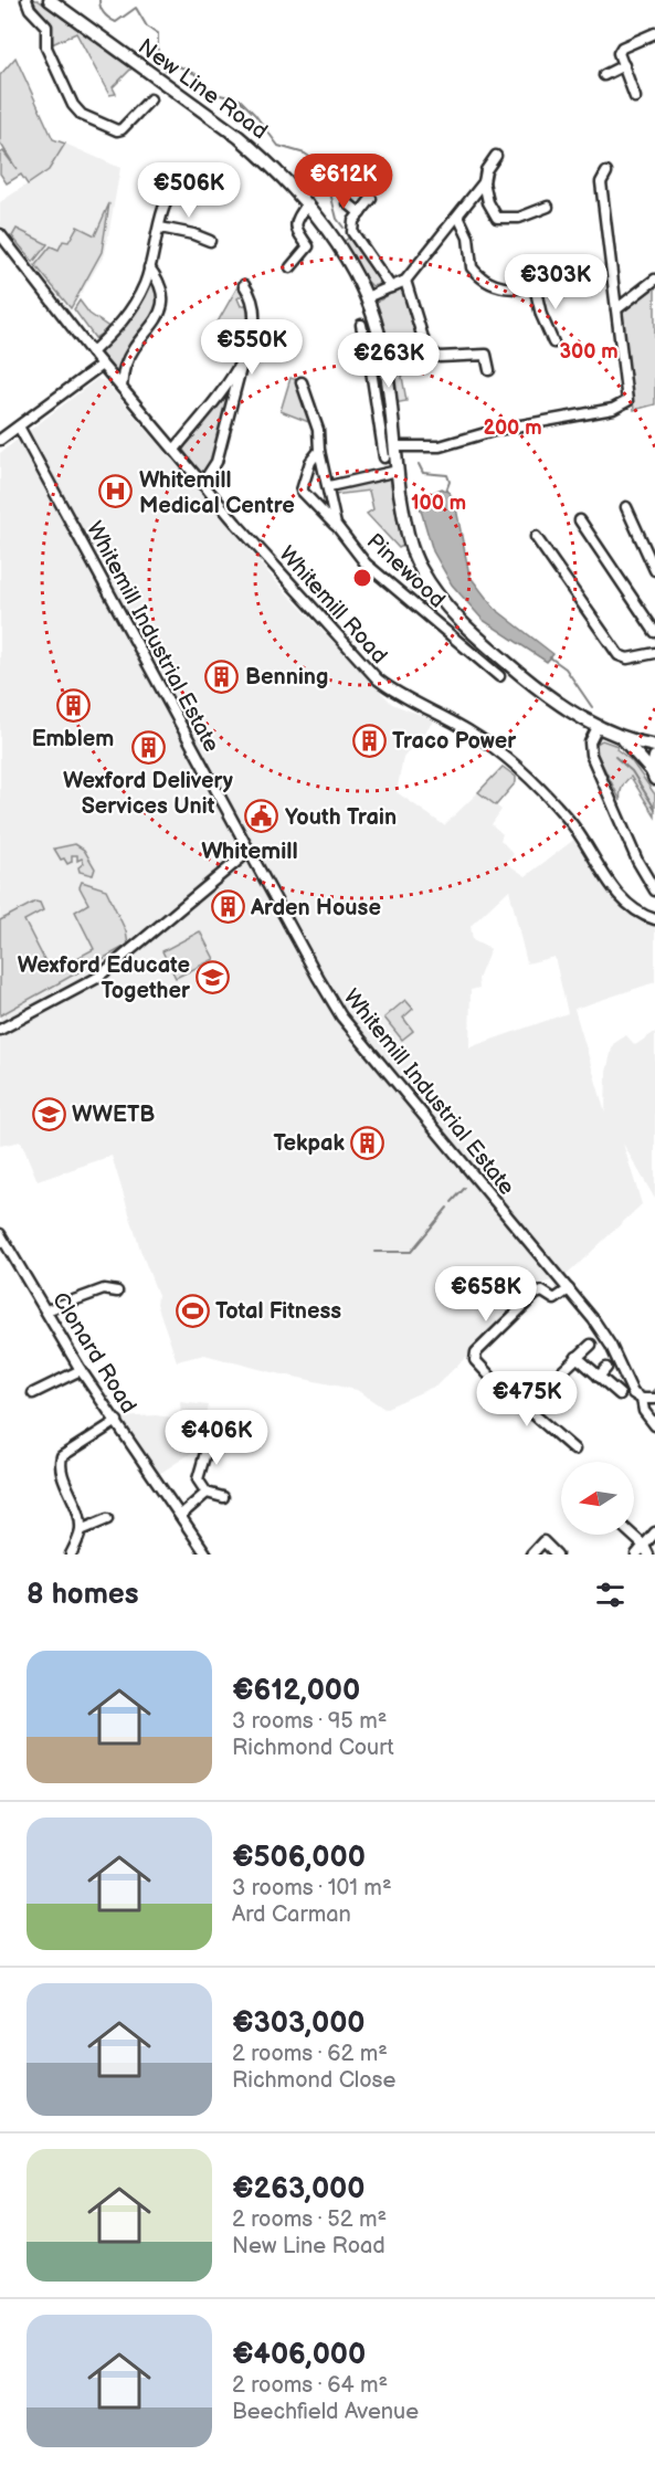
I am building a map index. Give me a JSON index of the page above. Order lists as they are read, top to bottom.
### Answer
{
  "streets": {
    "main road": ["New Line Road"],
    "street": [
      "Pinewood",
      "Whitemill Road",
      "Whitemill Industrial Estate",
      "Clonard Road"
    ]
  },
  "districts": ["Whitemill"],
  "places": {
    "hospital": ["Whitemill Medical Centre"],
    "building": [
      "Benning",
      "Emblem",
      "Traco Power",
      "Wexford Delivery Services Unit",
      "Arden House",
      "Tekpak"
    ],
    "public building": ["Youth Train"],
    "school or university": ["Wexford Educate Together", "WWETB"],
    "sports": ["Total Fitness"]
  },
  "north": "left",
  "page": {
    "price": [
      "€612K",
      "€506K",
      "€303K",
      "€550K",
      "€263K",
      "€658K",
      "€475K",
      "€406K"
    ],
    "heading": "8 homes",
    "list": [
      {
        "name": "€612,000",
        "note": "3 rooms · 95 m² · Richmond Court"
      },
      {
        "name": "€506,000",
        "note": "3 rooms · 101 m² · Ard Carman"
      },
      {
        "name": "€303,000",
        "note": "2 rooms · 62 m² · Richmond Close"
      },
      {
        "name": "€263,000",
        "note": "2 rooms · 52 m² · New Line Road"
      },
      {
        "name": "€406,000",
        "note": "2 rooms · 64 m² · Beechfield Avenue"
      }
    ]
  },
  "rings": ["300 m", "200 m", "100 m"]
}
